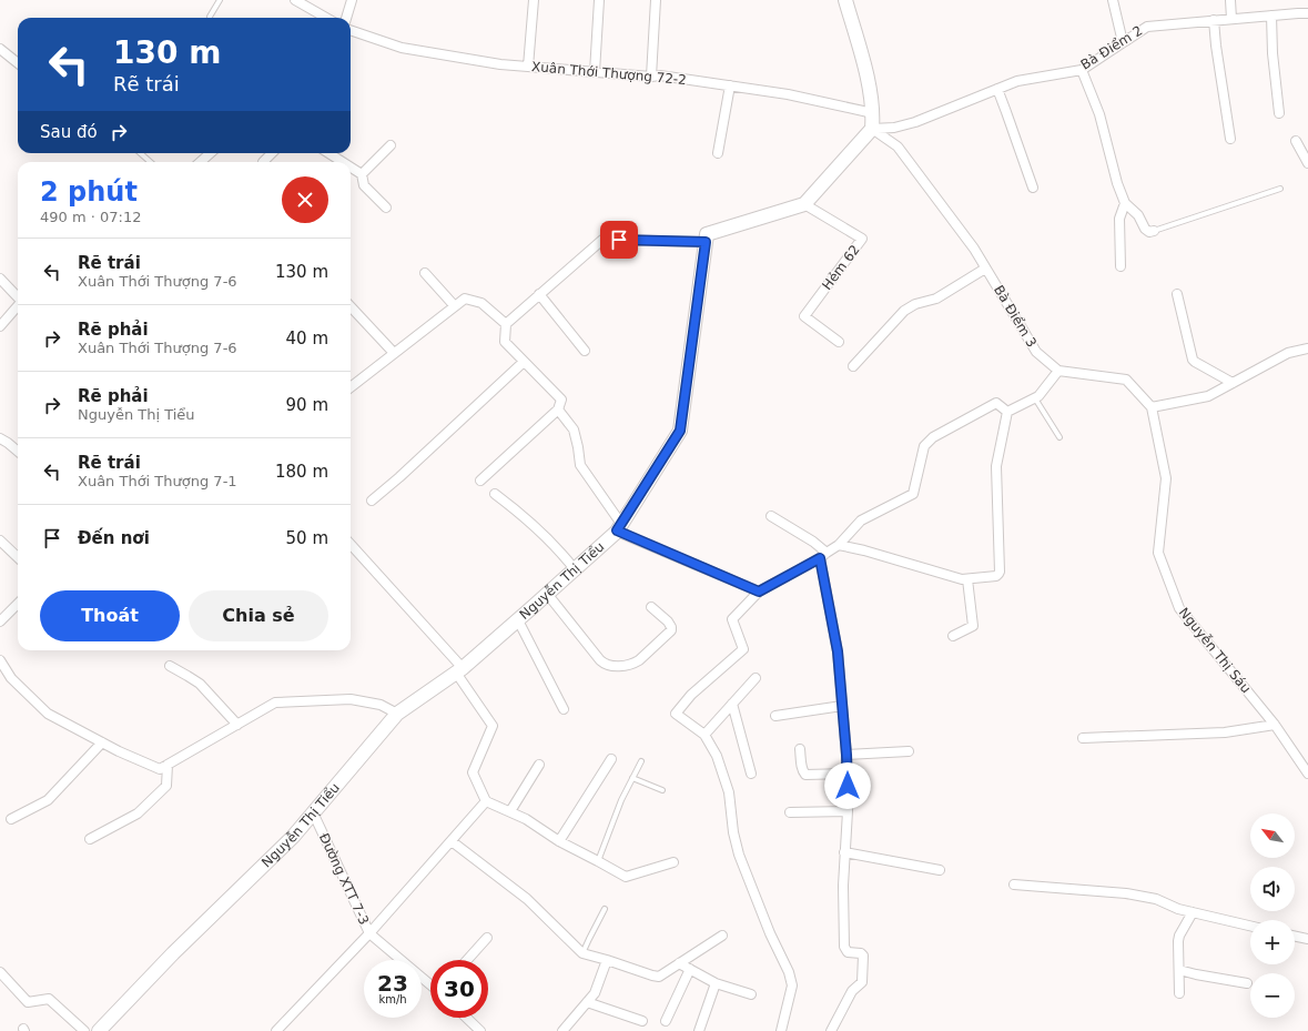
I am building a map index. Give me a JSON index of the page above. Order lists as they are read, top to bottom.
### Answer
{
  "streets": {
    "street": [
      "Bà Điểm 2",
      "Xuân Thới Thượng 72-2",
      "Hẻm 62",
      "Bà Điểm 3",
      "Nguyễn Thị Tiểu",
      "Nguyễn Thị Sáu",
      "Đường XTT 7-3"
    ]
  },
  "crossings": [
    ["Bà Điểm 2", "Bà Điểm 3"],
    ["Nguyễn Thị Tiểu", "Đường XTT 7-3"]
  ],
  "north": "top left",
  "page": {
    "turn": ["130 m", "Rẽ trái"],
    "then": "Sau đó",
    "heading": ["2 phút", "490 m · 07:12"],
    "list": [
      {
        "name": "Rẽ trái",
        "note": "Xuân Thới Thượng 7-6",
        "value": "130 m"
      },
      {
        "name": "Rẽ phải",
        "note": "Xuân Thới Thượng 7-6",
        "value": "40 m"
      },
      {
        "name": "Rẽ phải",
        "note": "Nguyễn Thị Tiểu",
        "value": "90 m"
      },
      {
        "name": "Rẽ trái",
        "note": "Xuân Thới Thượng 7-1",
        "value": "180 m"
      },
      {
        "name": "Đến nơi",
        "value": "50 m"
      }
    ],
    "buttons": ["Thoát", "Chia sẻ"],
    "map_buttons": ["+", "−"],
    "speed": "23 km/h",
    "limit": "30"
  }
}
